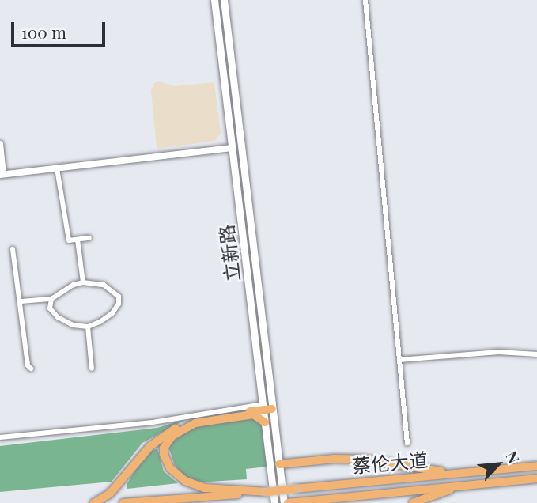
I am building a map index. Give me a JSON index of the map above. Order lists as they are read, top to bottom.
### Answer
{
  "streets": {
    "highway": ["蔡伦大道"],
    "main road": ["立新路"]
  },
  "crossings": [
    ["立新路", "蔡伦大道"]
  ],
  "scale_bar": "100 m",
  "north": "top right"
}
